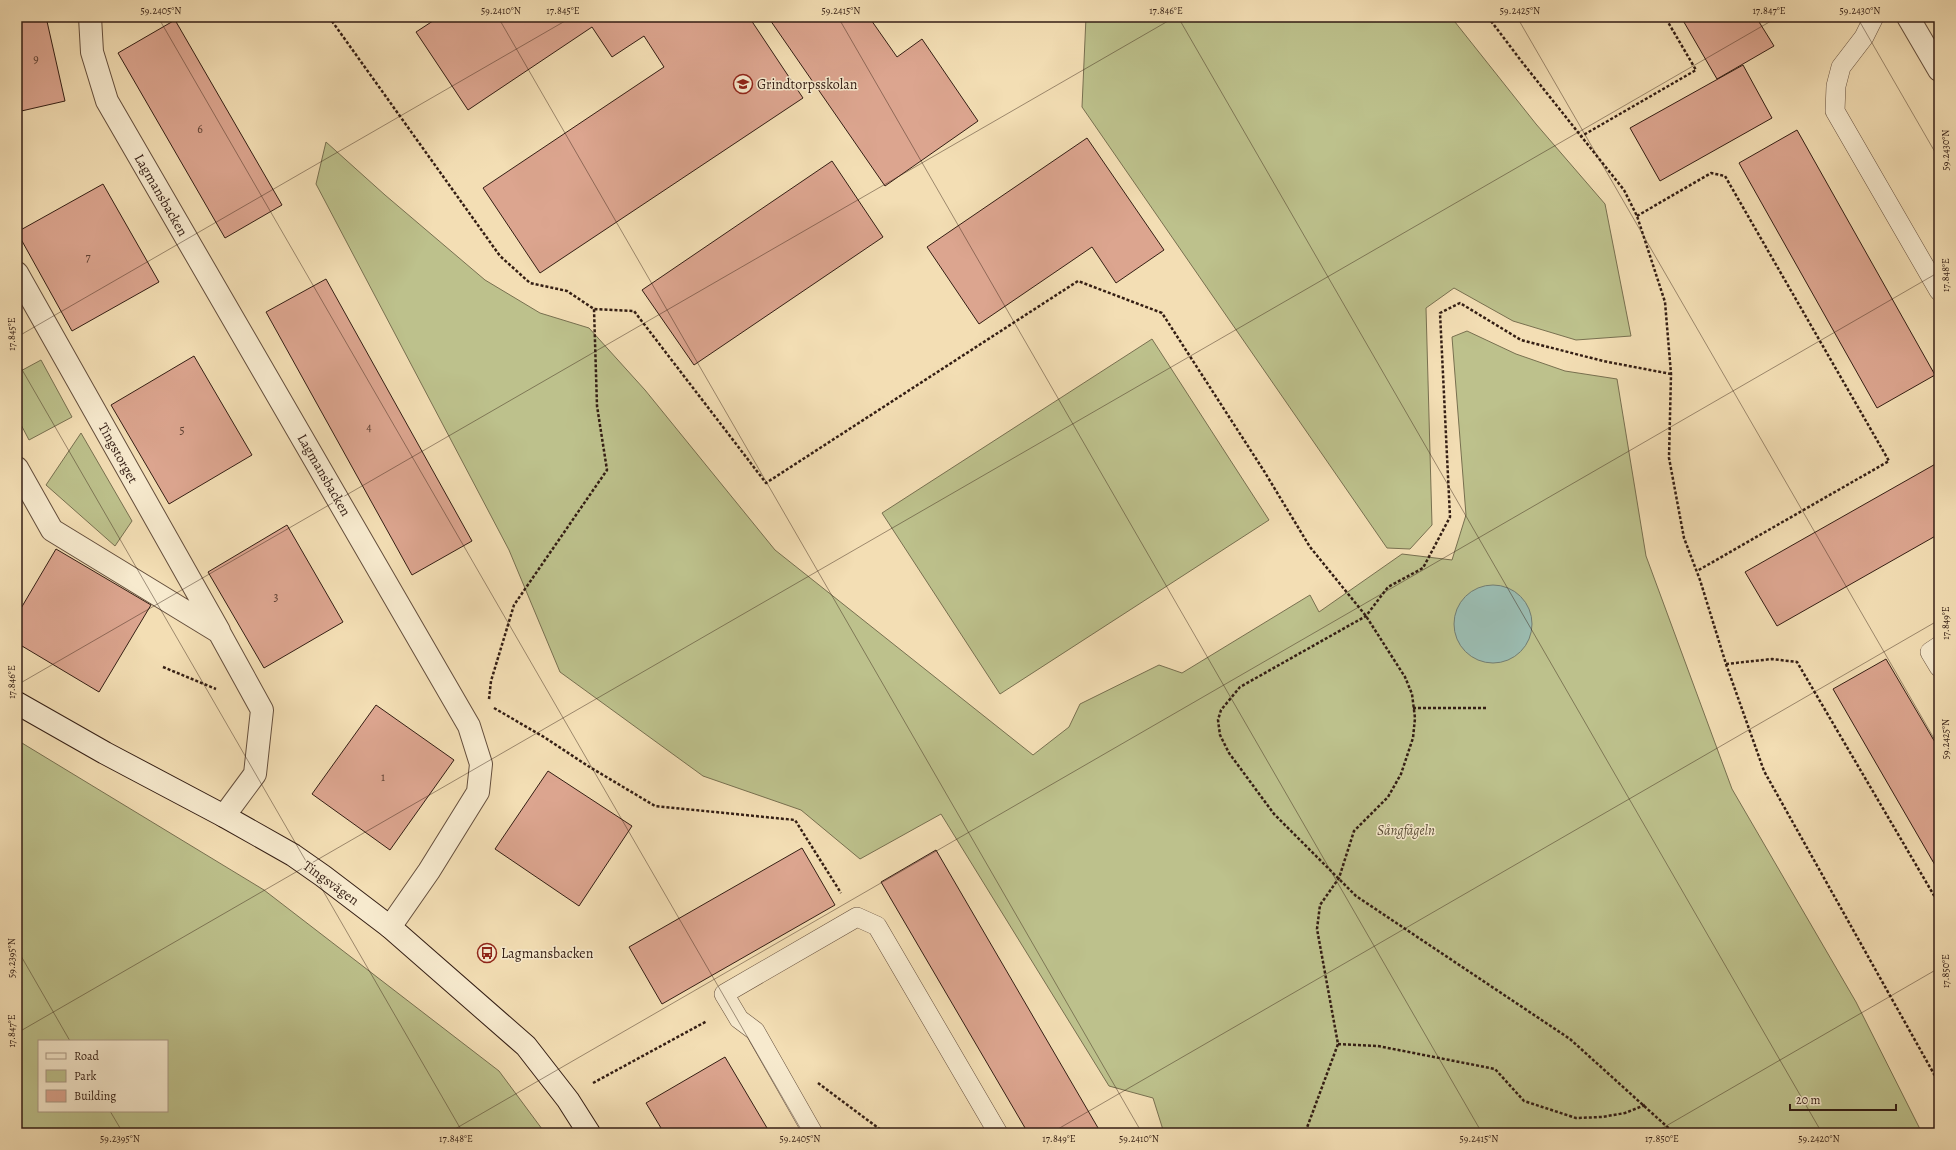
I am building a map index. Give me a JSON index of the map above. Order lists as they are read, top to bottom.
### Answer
{
  "streets": {
    "street": ["Lagmansbacken", "Tingstorget", "Tingsvägen"]
  },
  "crossings": [
    ["Lagmansbacken", "Tingsvägen"],
    ["Tingstorget", "Tingsvägen"]
  ],
  "parks": ["Sångfågeln"],
  "places": {
    "school or university": ["Grindtorpsskolan"],
    "bus stop": ["Lagmansbacken"]
  },
  "house_numbers": [
    "9",
    "6",
    "7",
    "4",
    "5",
    "3",
    "1"
  ],
  "legend": ["Road", "Park", "Building"],
  "scale_bar": "20 m",
  "coordinates": [
    "59.2405°N",
    "59.2410°N",
    "17.845°E",
    "59.2415°N",
    "17.846°E",
    "59.2425°N",
    "17.847°E",
    "59.2430°N",
    "17.848°E",
    "17.849°E",
    "59.2395°N",
    "17.850°E",
    "59.2420°N"
  ]
}
